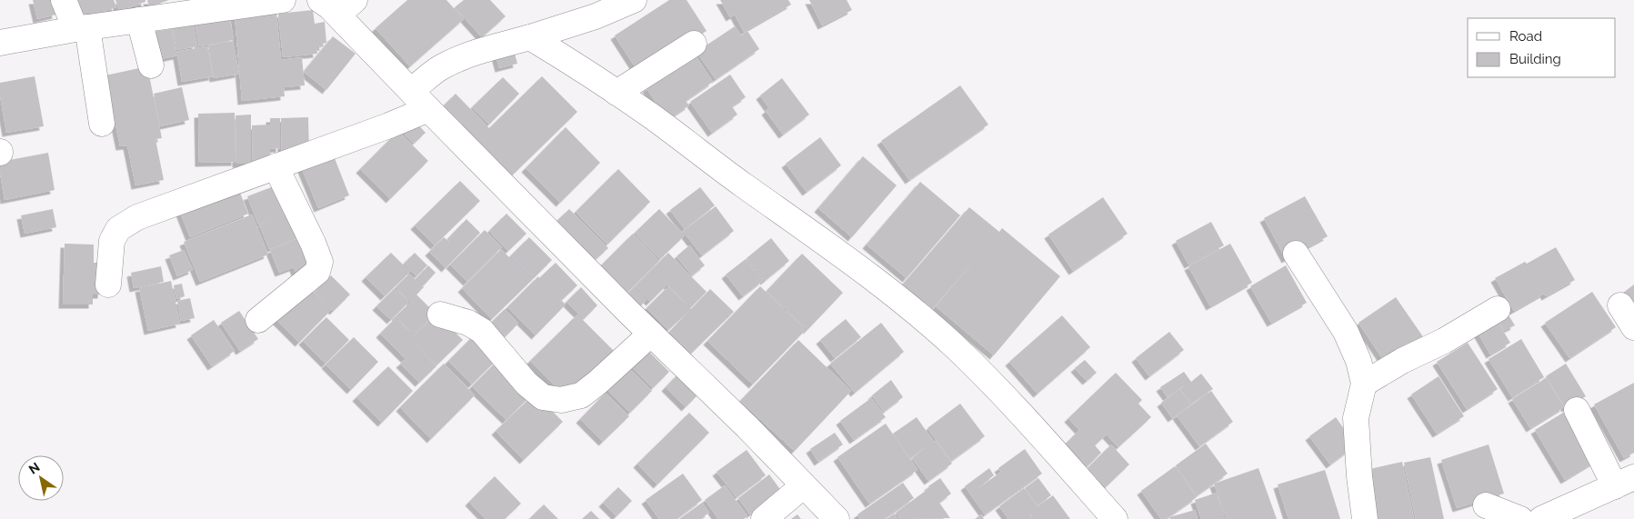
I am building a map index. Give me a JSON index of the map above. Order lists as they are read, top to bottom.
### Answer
{
  "legend": ["Road", "Building"],
  "north": "top left"
}
